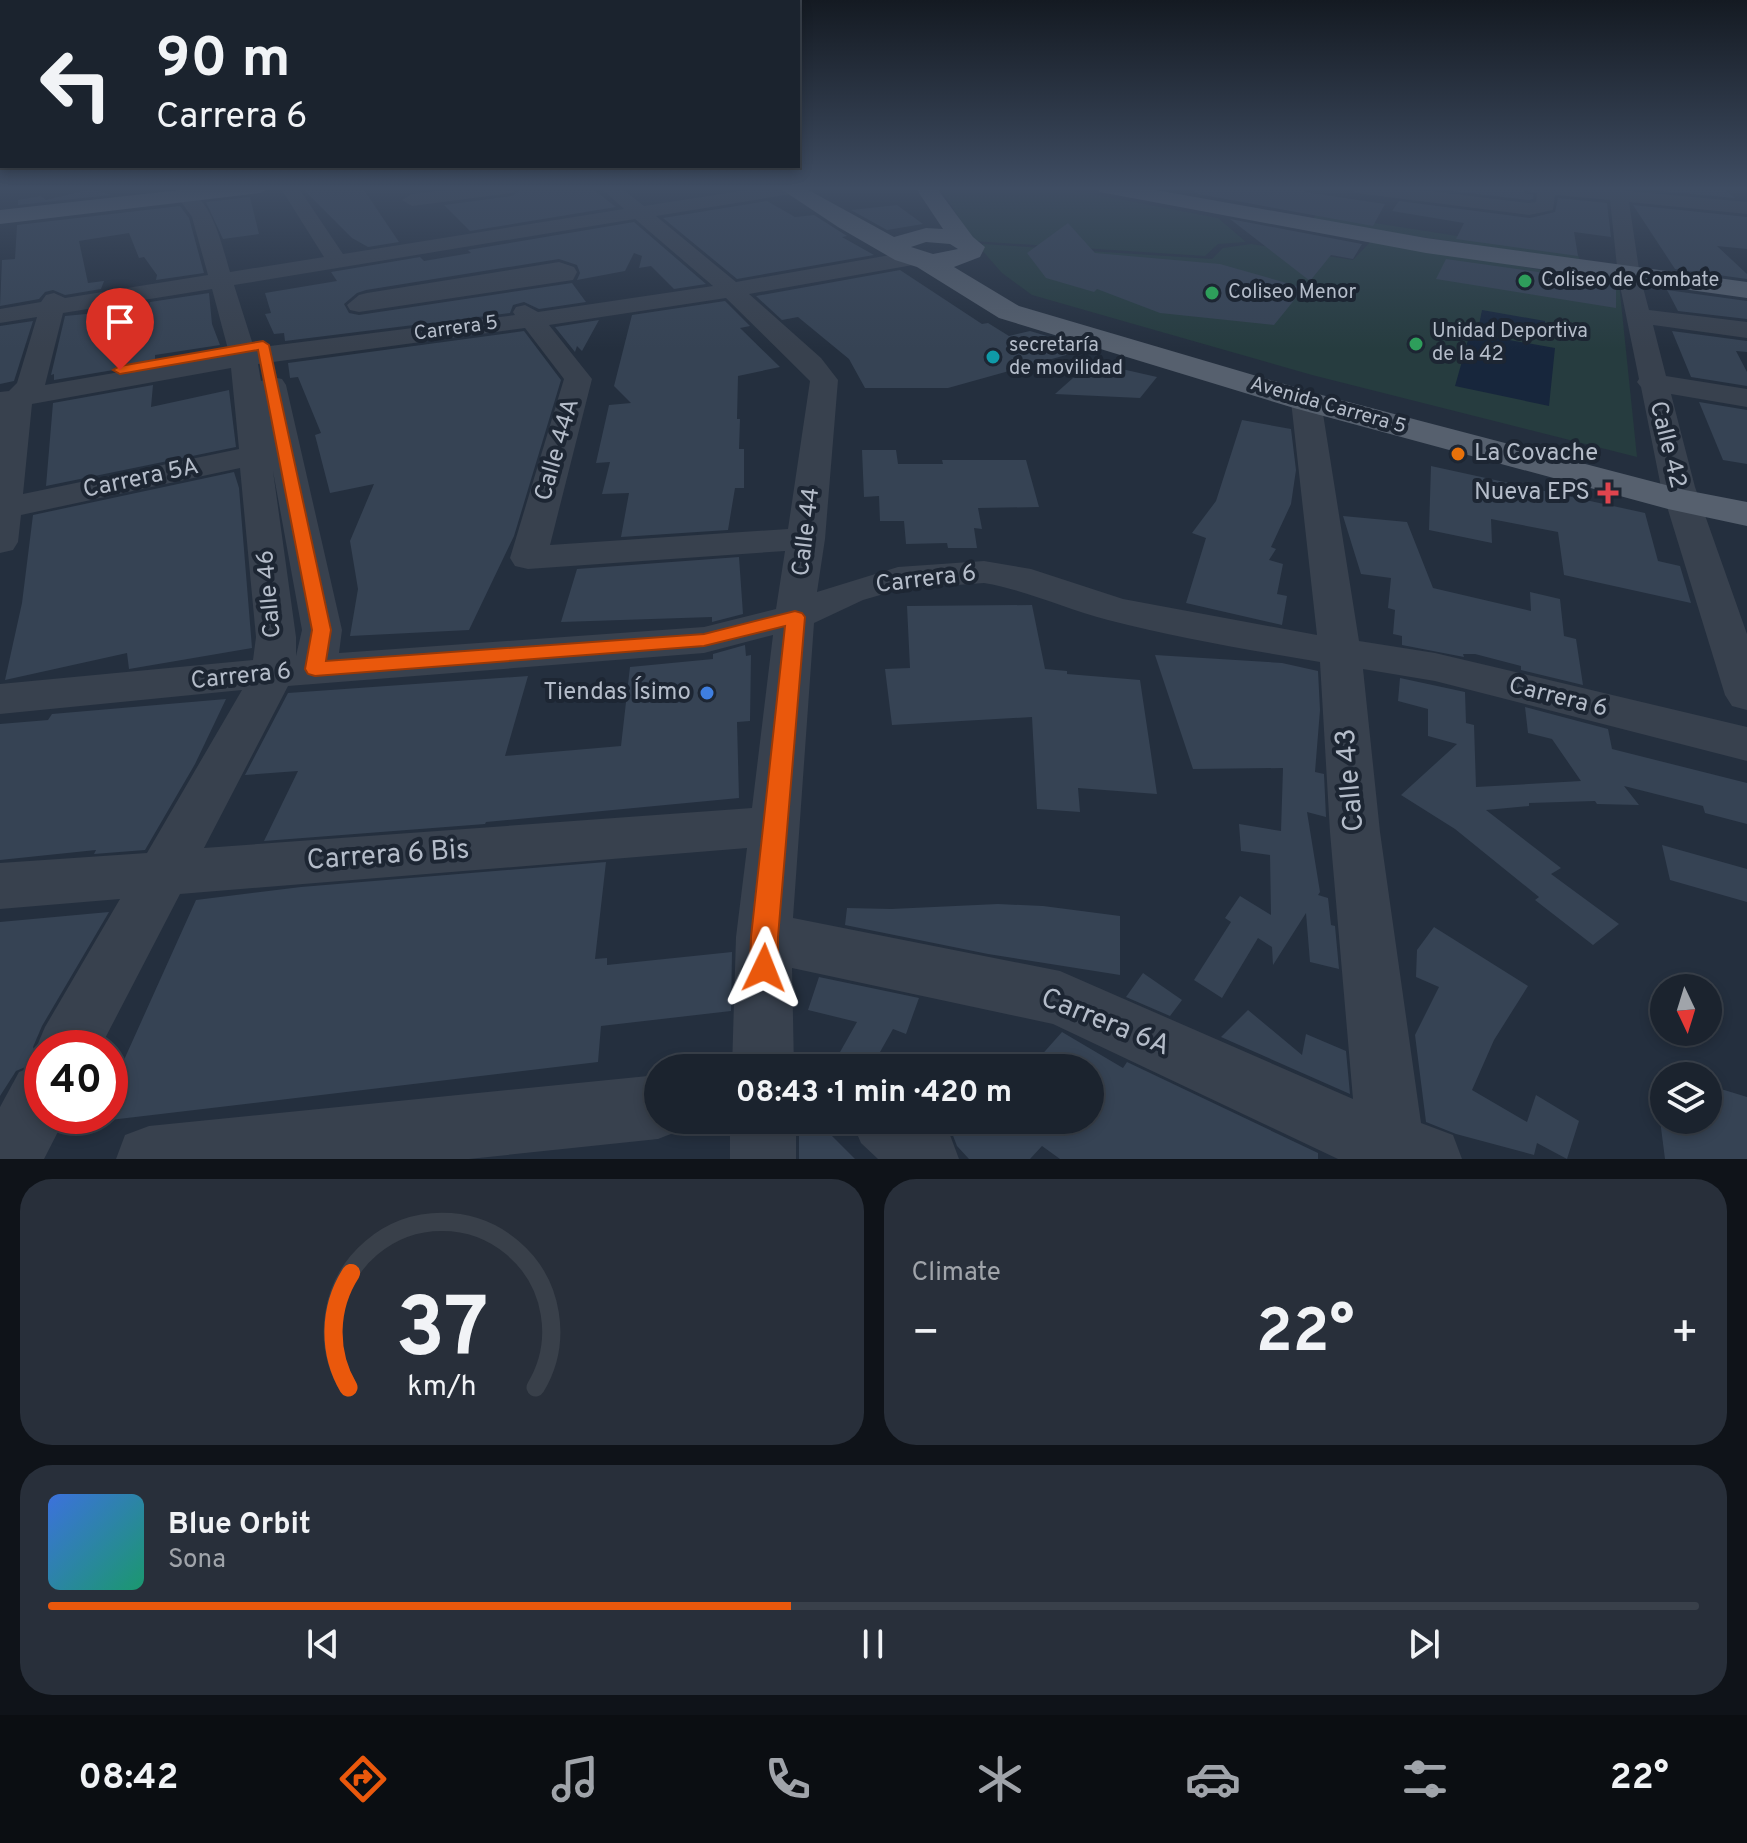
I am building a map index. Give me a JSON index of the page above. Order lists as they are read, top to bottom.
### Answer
{
  "streets": {
    "main road": ["Avenida Carrera 5"],
    "street": [
      "Carrera 5",
      "Calle 42",
      "Calle 44A",
      "Carrera 5A",
      "Calle 44",
      "Carrera 6",
      "Calle 46",
      "Calle 43",
      "Carrera 6 Bis",
      "Carrera 6A"
    ]
  },
  "crossings": [
    ["Carrera 5", "Avenida Carrera 5"],
    ["Carrera 5", "Calle 44A"],
    ["Carrera 5", "Calle 44"],
    ["Carrera 5", "Calle 46"],
    ["Avenida Carrera 5", "Calle 42"],
    ["Avenida Carrera 5", "Calle 43"],
    ["Calle 44A", "Calle 44"],
    ["Carrera 5A", "Calle 46"],
    ["Calle 44", "Carrera 6"],
    ["Calle 44", "Carrera 6 Bis"],
    ["Calle 44", "Carrera 6A"],
    ["Carrera 6", "Calle 46"],
    ["Carrera 6", "Calle 43"],
    ["Calle 46", "Carrera 6 Bis"],
    ["Calle 43", "Carrera 6A"]
  ],
  "places": {
    "other": [
      "Coliseo de Combate",
      "Coliseo Menor",
      "Unidad Deportiva de la 42",
      "secretaría de movilidad",
      "La Covache",
      "Tiendas Ísimo"
    ],
    "health": ["Nueva EPS"]
  },
  "north": "bottom",
  "page": {
    "turn": ["90 m", "Carrera 6"],
    "limit": "40",
    "trip": "08:43 · 1 min · 420 m",
    "tile": "Climate",
    "heat": ["−", "22°", "+"],
    "song": ["Blue Orbit", "Sona"],
    "tabs": ["08:42", "22°"],
    "gauge": ["37", "km/h"]
  }
}
